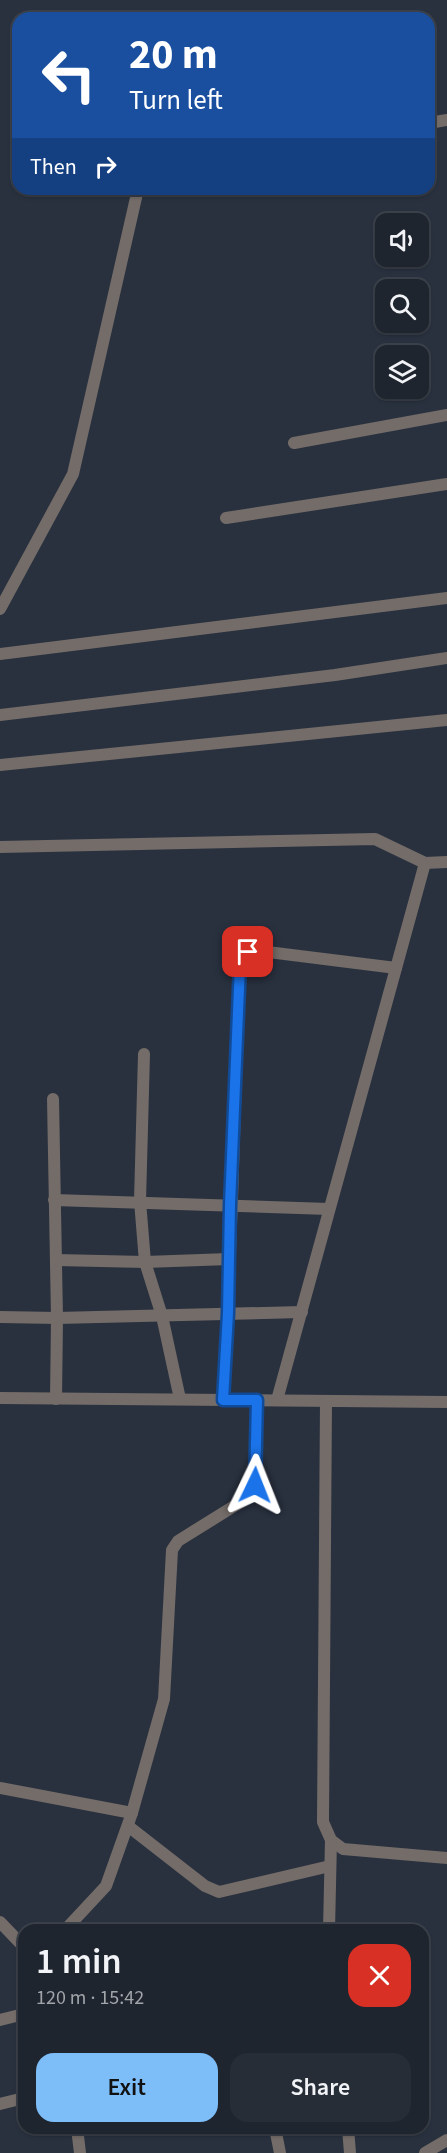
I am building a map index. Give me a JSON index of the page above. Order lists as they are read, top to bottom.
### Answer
{
  "page": {
    "turn": ["20 m", "Turn left"],
    "then": "Then",
    "heading": ["1 min", "120 m · 15:42"],
    "buttons": ["Exit", "Share"]
  }
}
